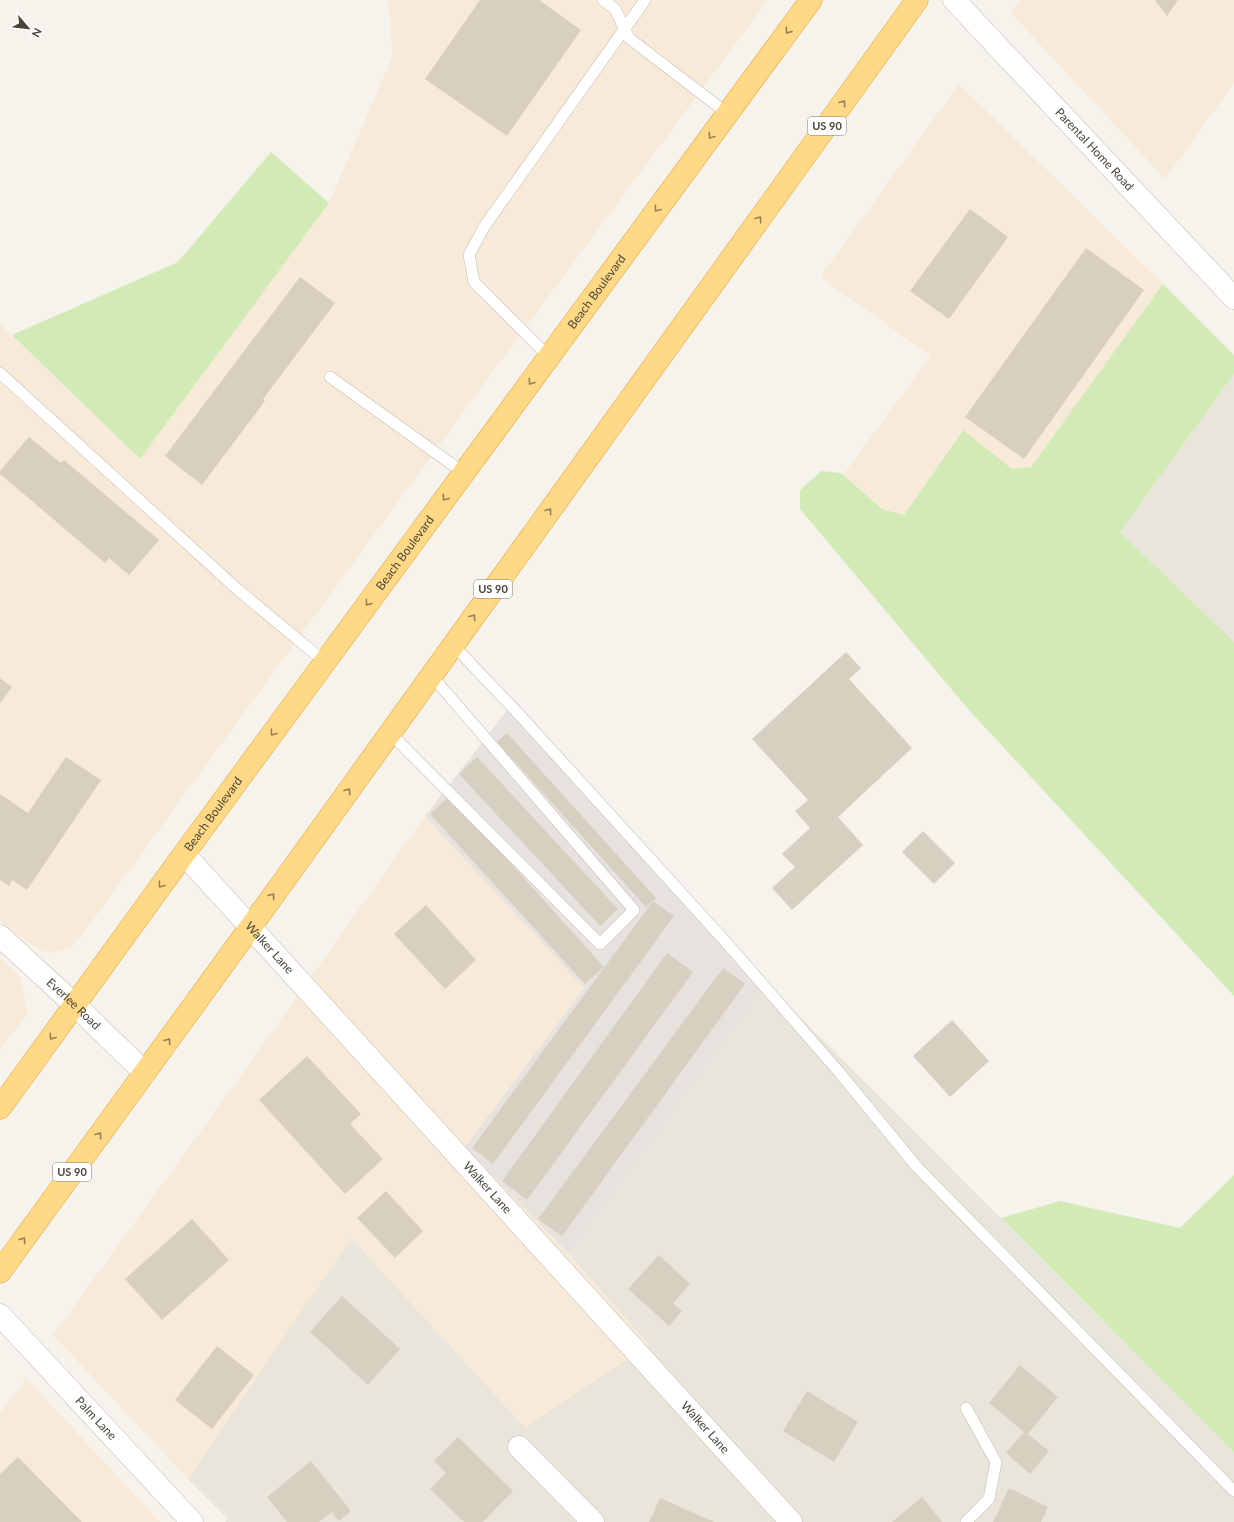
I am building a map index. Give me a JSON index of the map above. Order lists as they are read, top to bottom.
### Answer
{
  "streets": {
    "highway": ["US 90", "Beach Boulevard"],
    "street": [
      "Parental Home Road",
      "Walker Lane",
      "Everlee Road",
      "Palm Lane"
    ]
  },
  "crossings": [
    ["US 90", "Walker Lane"],
    ["US 90", "Everlee Road"],
    ["Beach Boulevard", "Walker Lane"],
    ["Beach Boulevard", "Everlee Road"]
  ],
  "north": "bottom right"
}
